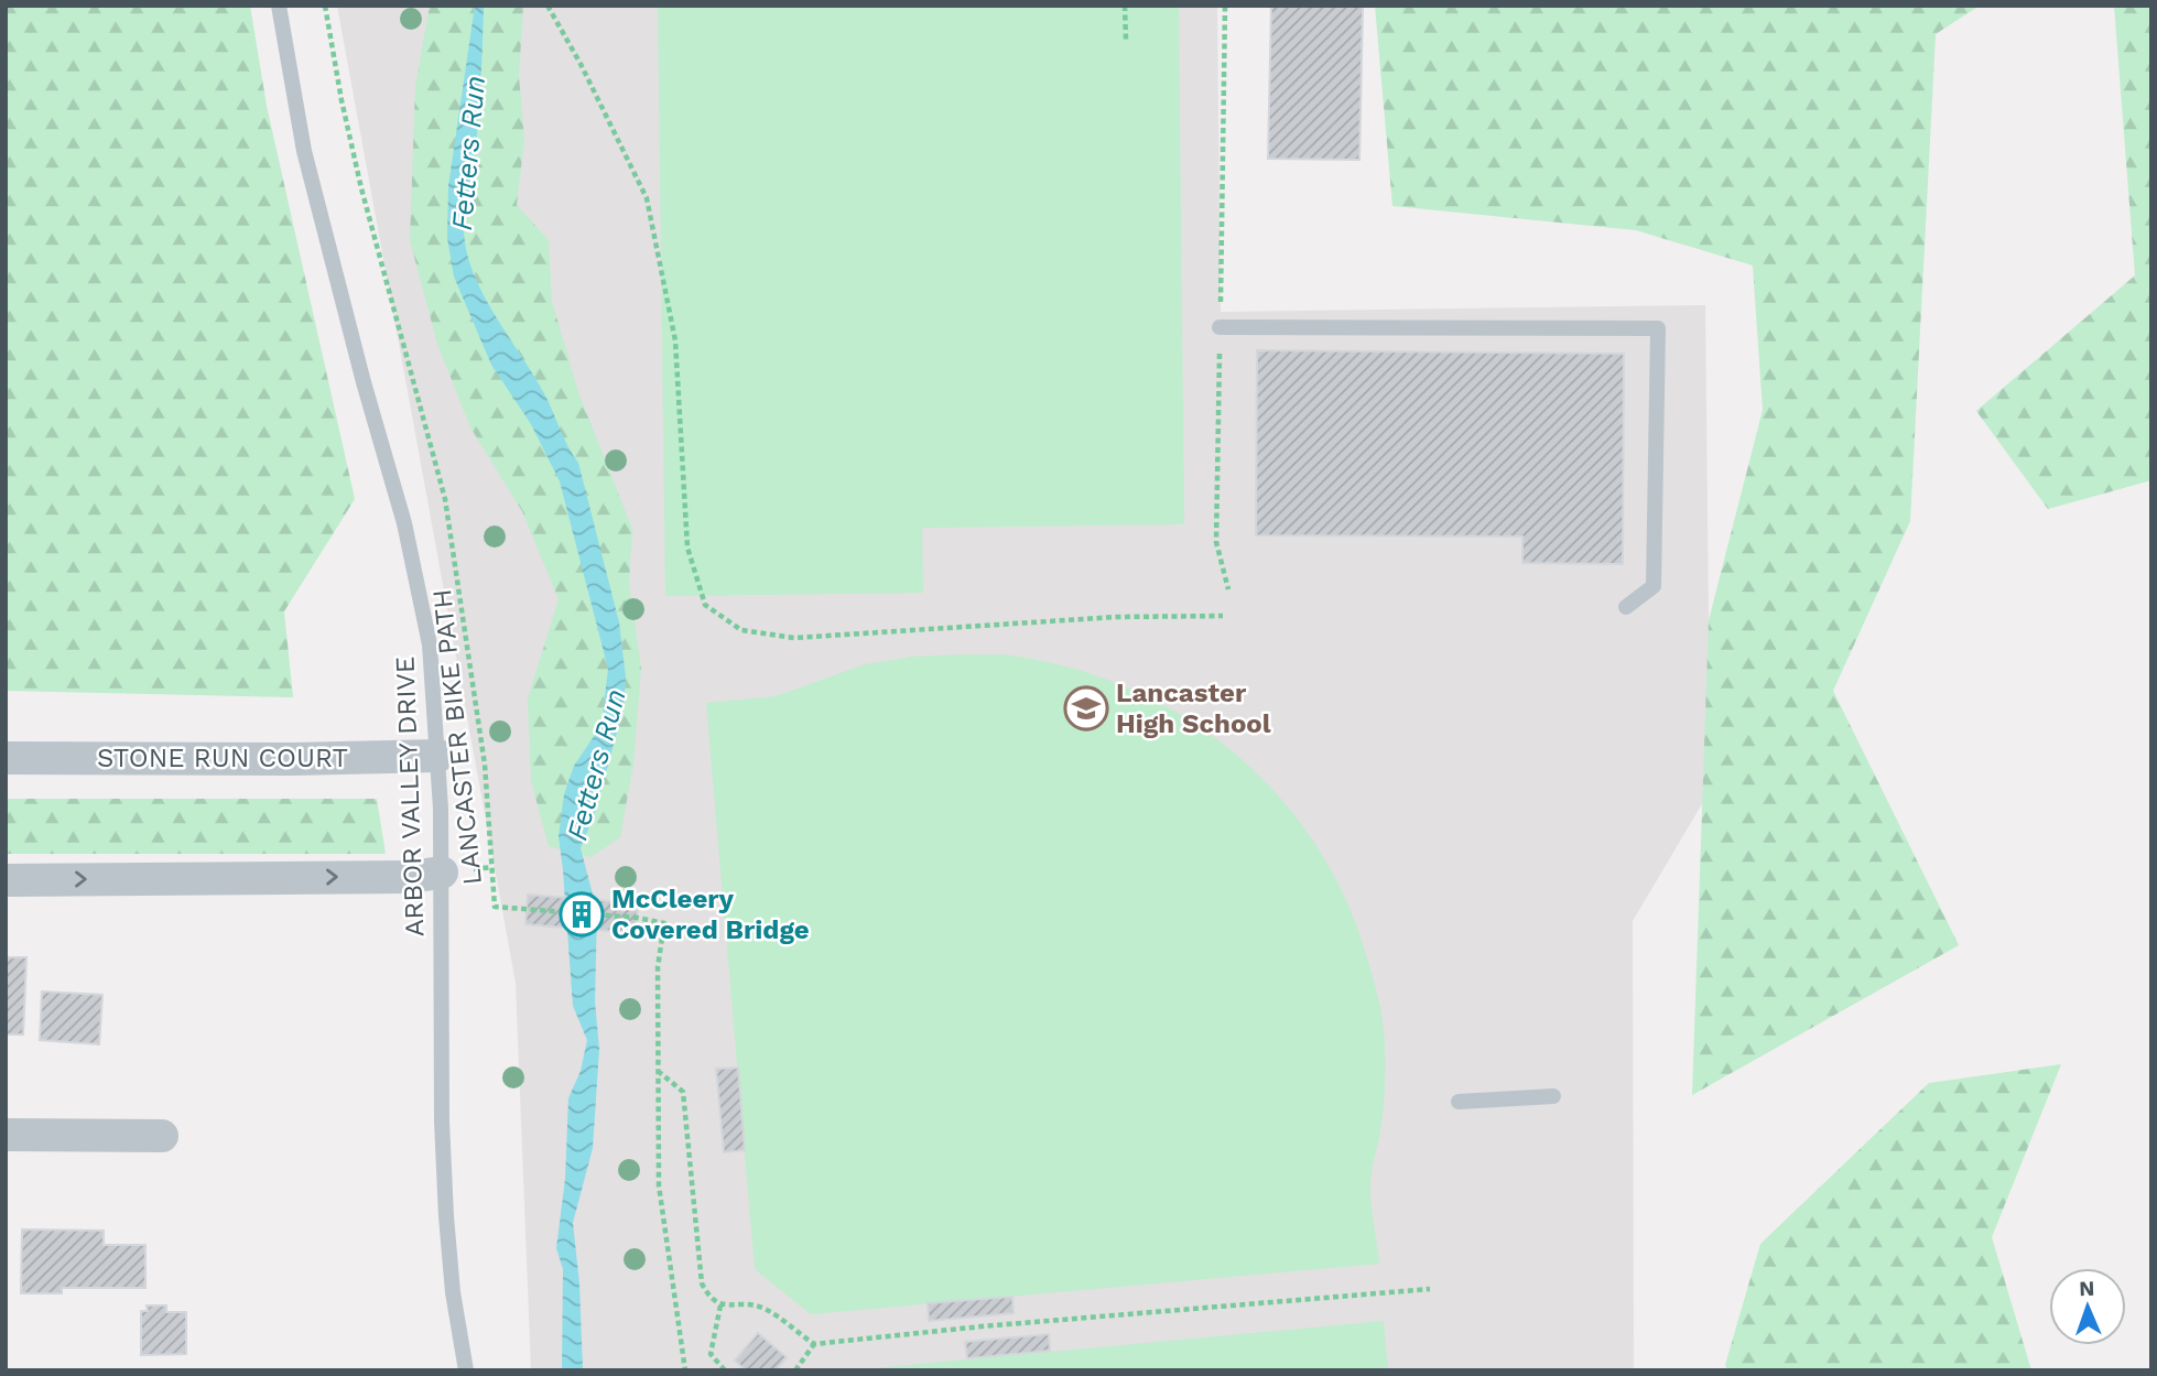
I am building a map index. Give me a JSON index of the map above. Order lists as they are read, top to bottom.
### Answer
{
  "streets": {
    "street": ["STONE RUN COURT"],
    "lane": ["ARBOR VALLEY DRIVE"],
    "path": ["LANCASTER BIKE PATH"]
  },
  "crossings": [
    ["STONE RUN COURT", "ARBOR VALLEY DRIVE"]
  ],
  "water": ["Fetters Run"],
  "places": {
    "school or university": ["Lancaster High School"],
    "building": ["McCleery Covered Bridge"]
  },
  "north": "top"
}
